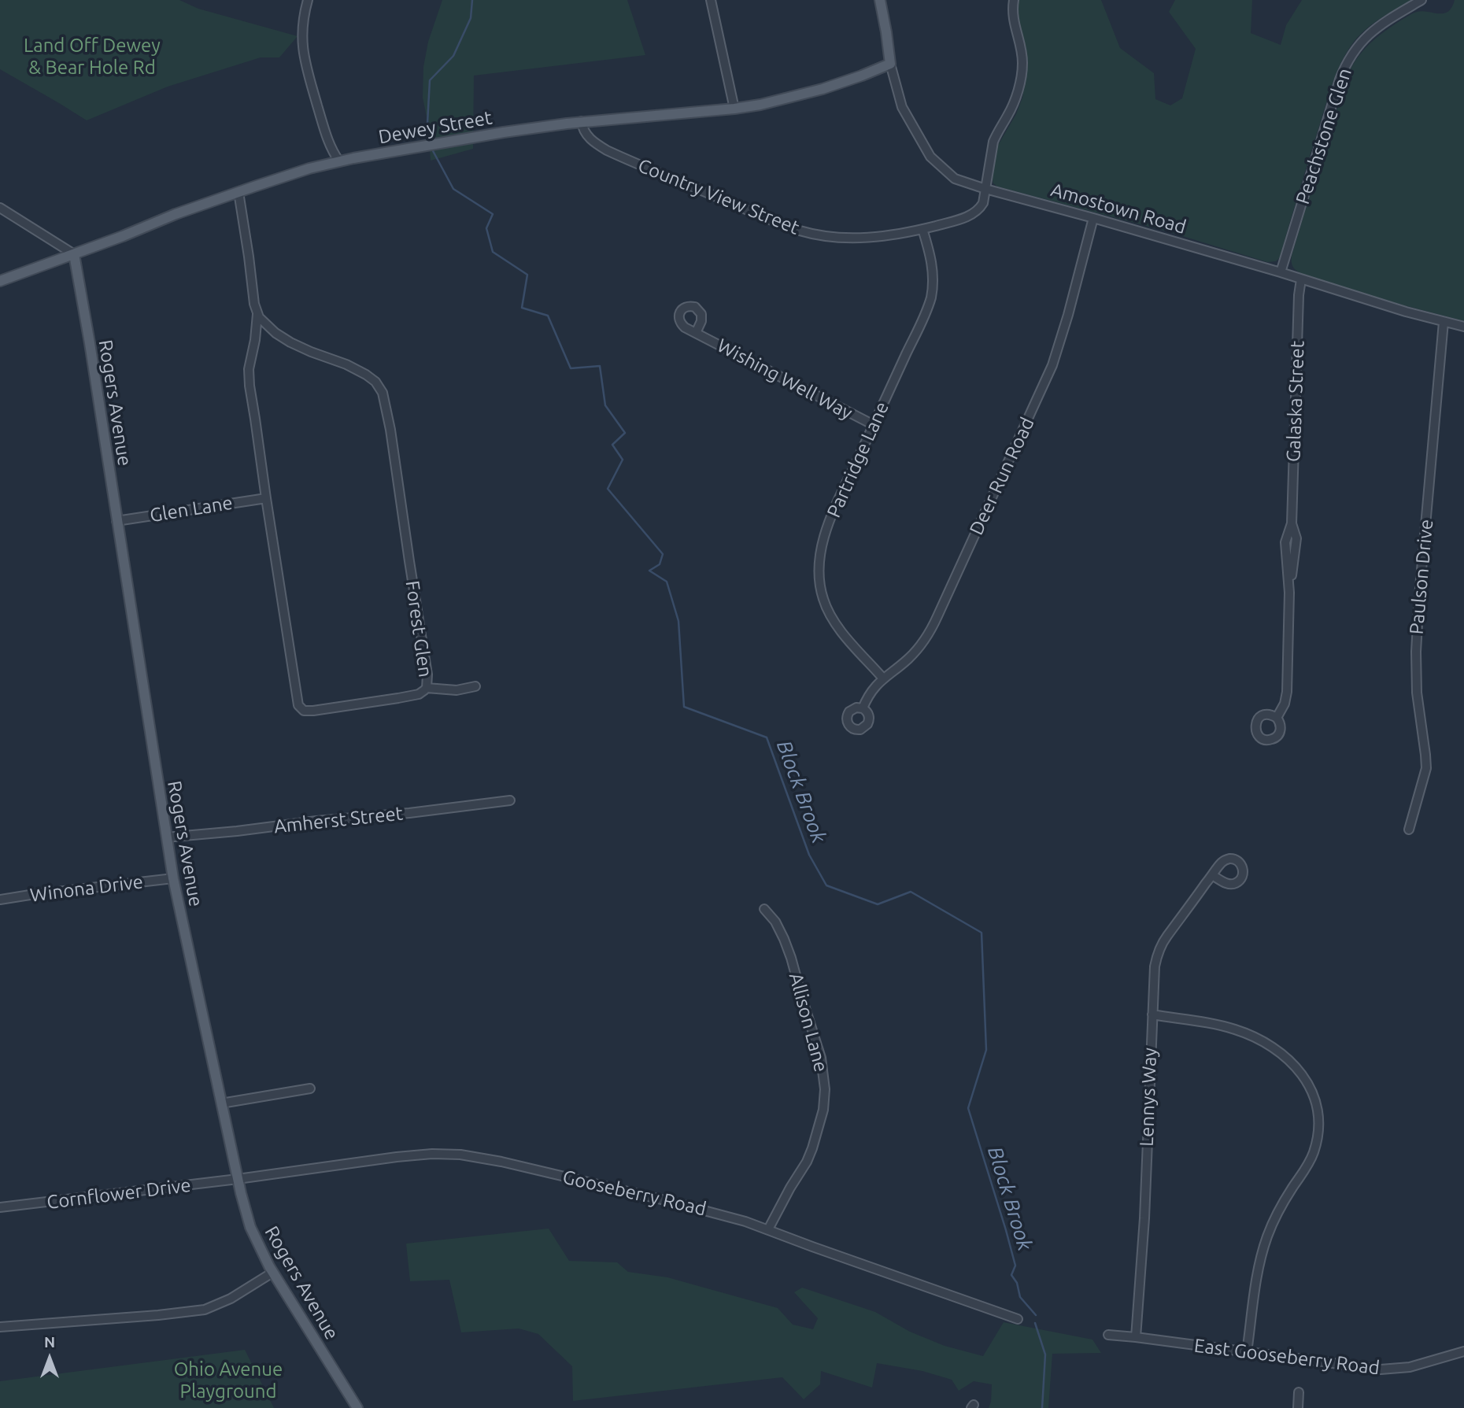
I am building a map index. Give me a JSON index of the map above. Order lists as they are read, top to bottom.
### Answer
{
  "streets": {
    "main road": ["Dewey Street", "Amostown Road", "Rogers Avenue"],
    "street": [
      "Peachstone Glen",
      "Country View Street",
      "Wishing Well Way",
      "Galaska Street",
      "Partridge Lane",
      "Deer Run Road",
      "Glen Lane",
      "Paulson Drive",
      "Forest Glen",
      "Amherst Street",
      "Winona Drive",
      "Allison Lane",
      "Lennys Way",
      "Gooseberry Road",
      "Cornflower Drive",
      "East Gooseberry Road"
    ]
  },
  "crossings": [
    ["Dewey Street", "Country View Street"],
    ["Dewey Street", "Amostown Road"],
    ["Dewey Street", "Rogers Avenue"],
    ["Dewey Street", "Forest Glen"],
    ["Peachstone Glen", "Amostown Road"],
    ["Country View Street", "Amostown Road"],
    ["Country View Street", "Partridge Lane"],
    ["Amostown Road", "Galaska Street"],
    ["Amostown Road", "Deer Run Road"],
    ["Amostown Road", "Paulson Drive"],
    ["Wishing Well Way", "Partridge Lane"],
    ["Rogers Avenue", "Glen Lane"],
    ["Rogers Avenue", "Amherst Street"],
    ["Rogers Avenue", "Winona Drive"],
    ["Rogers Avenue", "Gooseberry Road"],
    ["Rogers Avenue", "Cornflower Drive"],
    ["Partridge Lane", "Deer Run Road"],
    ["Glen Lane", "Forest Glen"],
    ["Allison Lane", "Gooseberry Road"],
    ["Lennys Way", "East Gooseberry Road"],
    ["Gooseberry Road", "Cornflower Drive"]
  ],
  "water": ["Block Brook"],
  "parks": ["Land Off Dewey & Bear Hole Rd", "Ohio Avenue Playground"],
  "north": "top"
}
